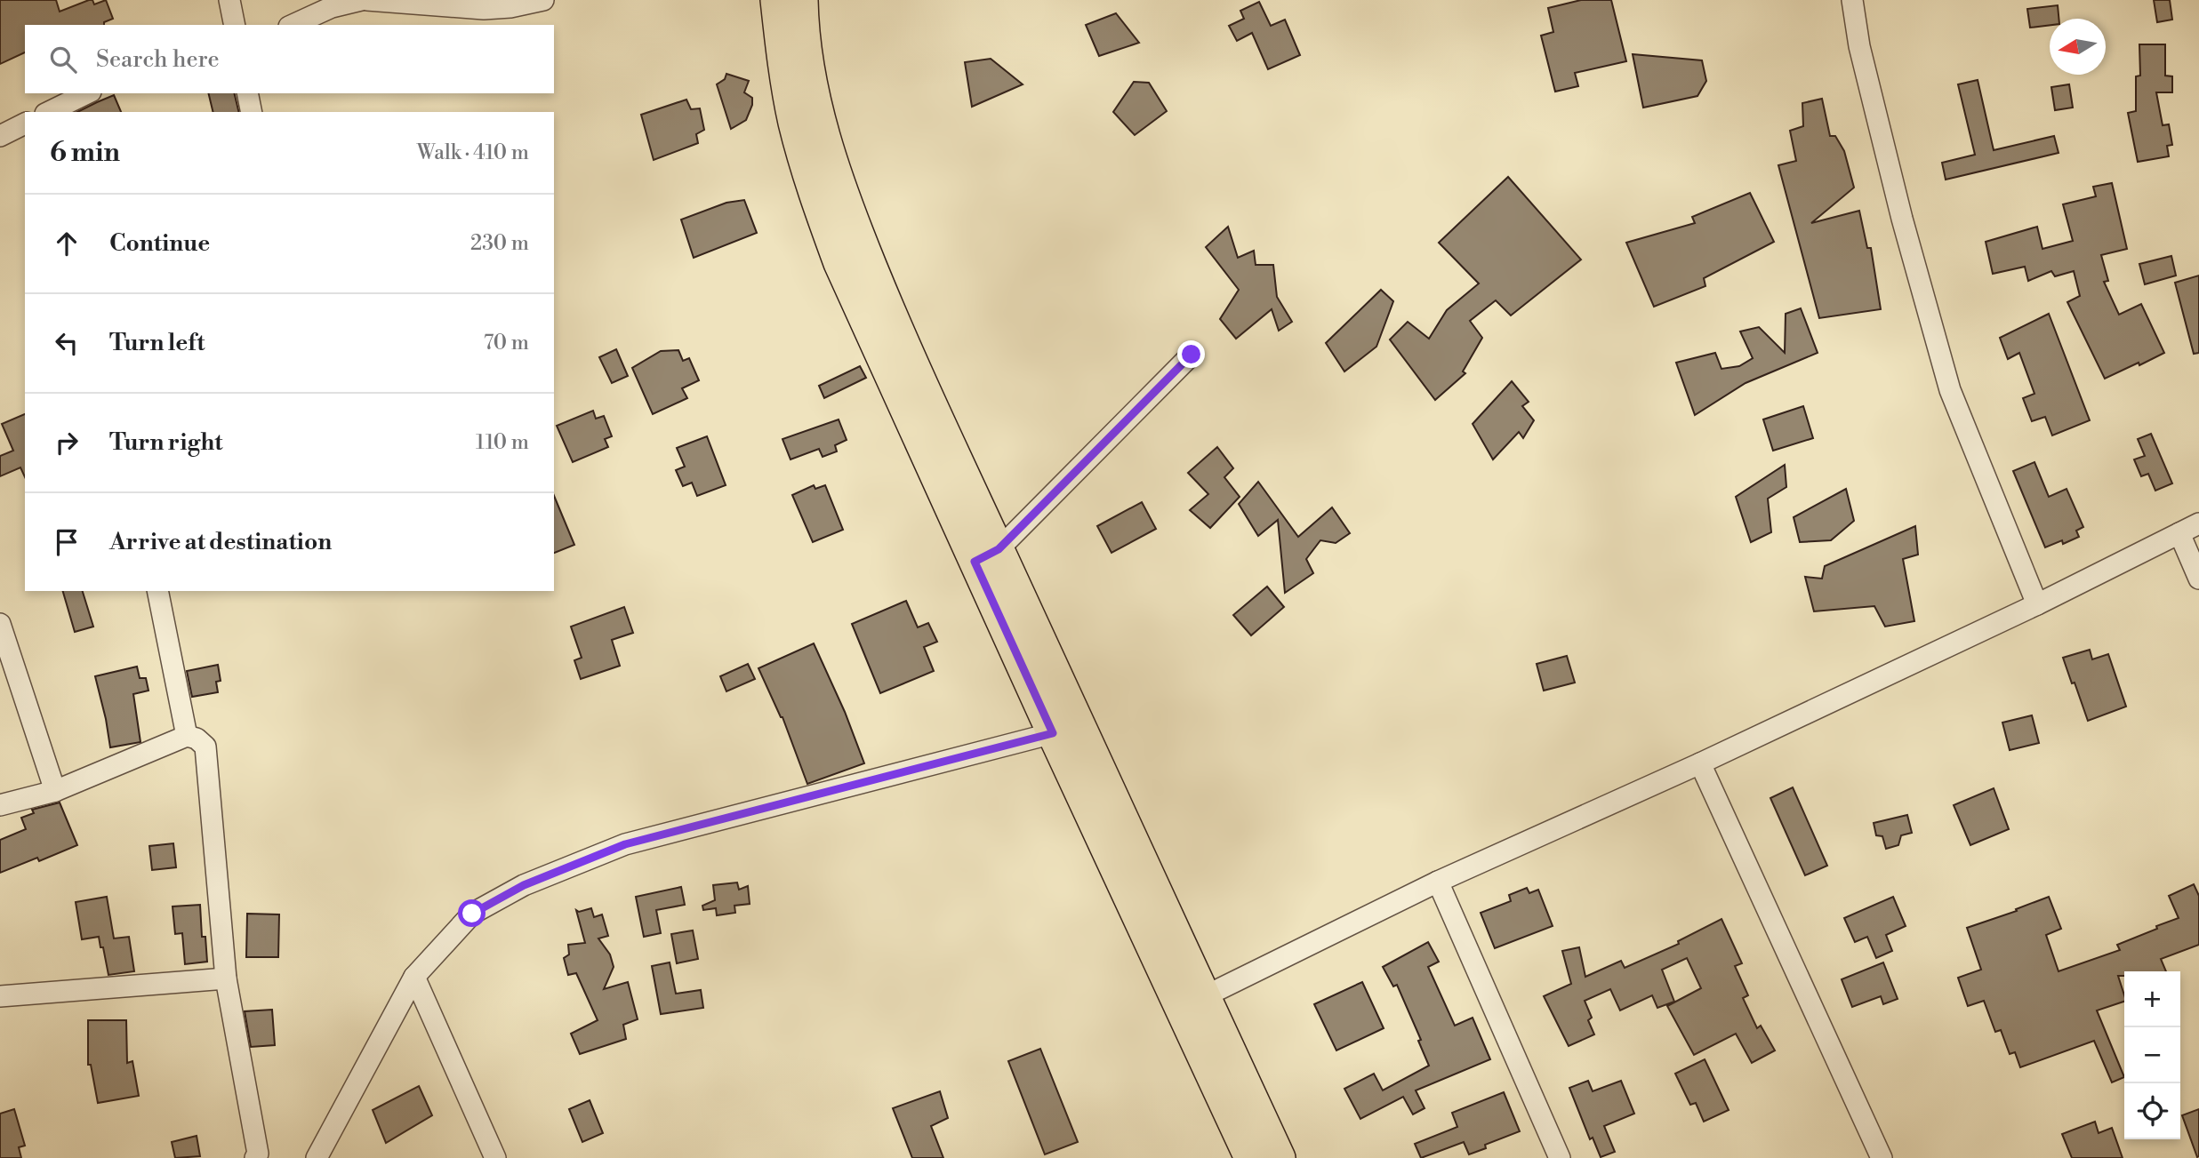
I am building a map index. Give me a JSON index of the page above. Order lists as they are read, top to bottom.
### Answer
{
  "north": "left",
  "page": {
    "search": "Search here",
    "heading": ["6 min", "Walk · 410 m"],
    "list": [
      ["Continue", "230 m"],
      ["Turn left", "70 m"],
      ["Turn right", "110 m"],
      "Arrive at destination"
    ],
    "map_buttons": ["+", "−"]
  }
}
